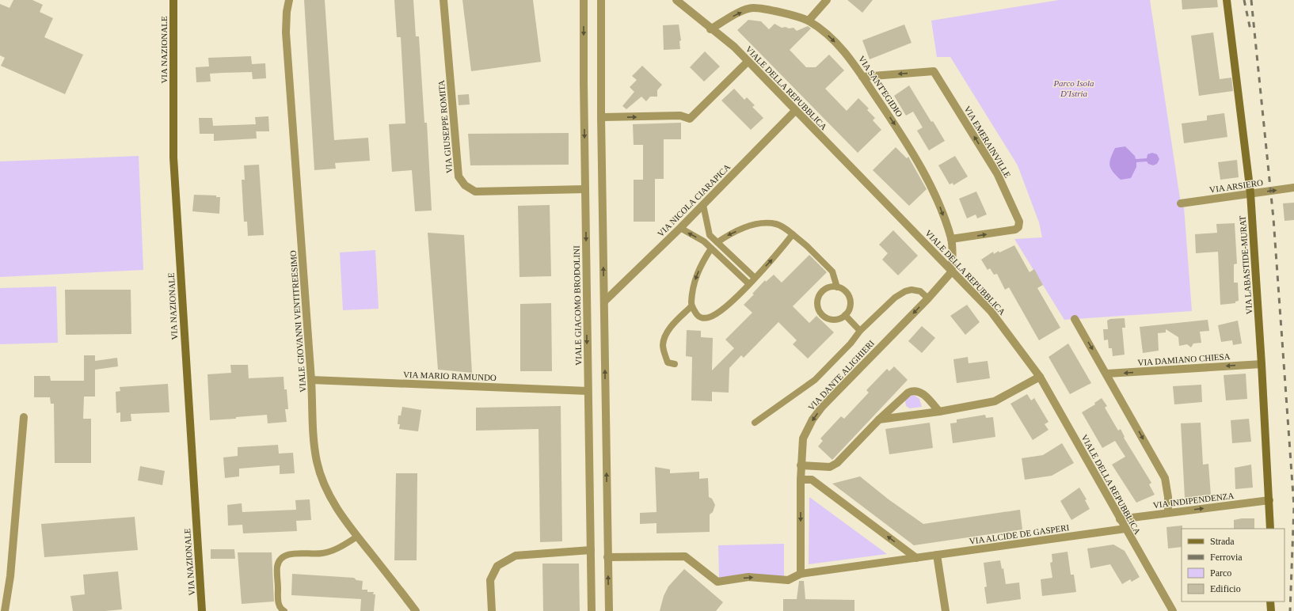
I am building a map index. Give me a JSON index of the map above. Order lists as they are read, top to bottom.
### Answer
{
  "streets": {
    "main road": ["VIA NAZIONALE", "VIA LABASTIDE-MURAT"],
    "street": [
      "VIA SANT'EGIDIO",
      "VIALE DELLA REPUBBLICA",
      "VIA GIUSEPPE ROMITA",
      "VIA EMERAINVILLE",
      "VIA ARSIERO",
      "VIA NICOLA CIARAPICA",
      "VIALE GIACOMO BRODOLINI",
      "VIALE GIOVANNI VENTITREESIMO",
      "VIA DAMIANO CHIESA",
      "VIA DANTE ALIGHIERI",
      "VIA MARIO RAMUNDO",
      "VIA INDIPENDENZA",
      "VIA ALCIDE DE GASPERI"
    ]
  },
  "crossings": [
    ["VIA SANT'EGIDIO", "VIALE DELLA REPUBBLICA"],
    ["VIA SANT'EGIDIO", "VIA EMERAINVILLE"],
    ["VIA SANT'EGIDIO", "VIA DANTE ALIGHIERI"],
    ["VIALE DELLA REPUBBLICA", "VIA NICOLA CIARAPICA"],
    ["VIALE DELLA REPUBBLICA", "VIA DANTE ALIGHIERI"],
    ["VIALE DELLA REPUBBLICA", "VIA INDIPENDENZA"],
    ["VIALE DELLA REPUBBLICA", "VIA ALCIDE DE GASPERI"],
    ["VIA GIUSEPPE ROMITA", "VIALE GIACOMO BRODOLINI"],
    ["VIA ARSIERO", "VIA LABASTIDE-MURAT"],
    ["VIA LABASTIDE-MURAT", "VIA DAMIANO CHIESA"],
    ["VIA LABASTIDE-MURAT", "VIA INDIPENDENZA"],
    ["VIALE GIACOMO BRODOLINI", "VIA MARIO RAMUNDO"],
    ["VIALE GIOVANNI VENTITREESIMO", "VIA MARIO RAMUNDO"],
    ["VIA DANTE ALIGHIERI", "VIA ALCIDE DE GASPERI"]
  ],
  "one_way": [
    "VIA SANT'EGIDIO",
    "VIA ARSIERO",
    "VIA DAMIANO CHIESA",
    "VIA DANTE ALIGHIERI",
    "VIA INDIPENDENZA",
    "VIA ALCIDE DE GASPERI"
  ],
  "parks": ["Parco Isola D'Istria"],
  "legend": [
    "Strada",
    "Ferrovia",
    "Parco",
    "Edificio"
  ]
}
